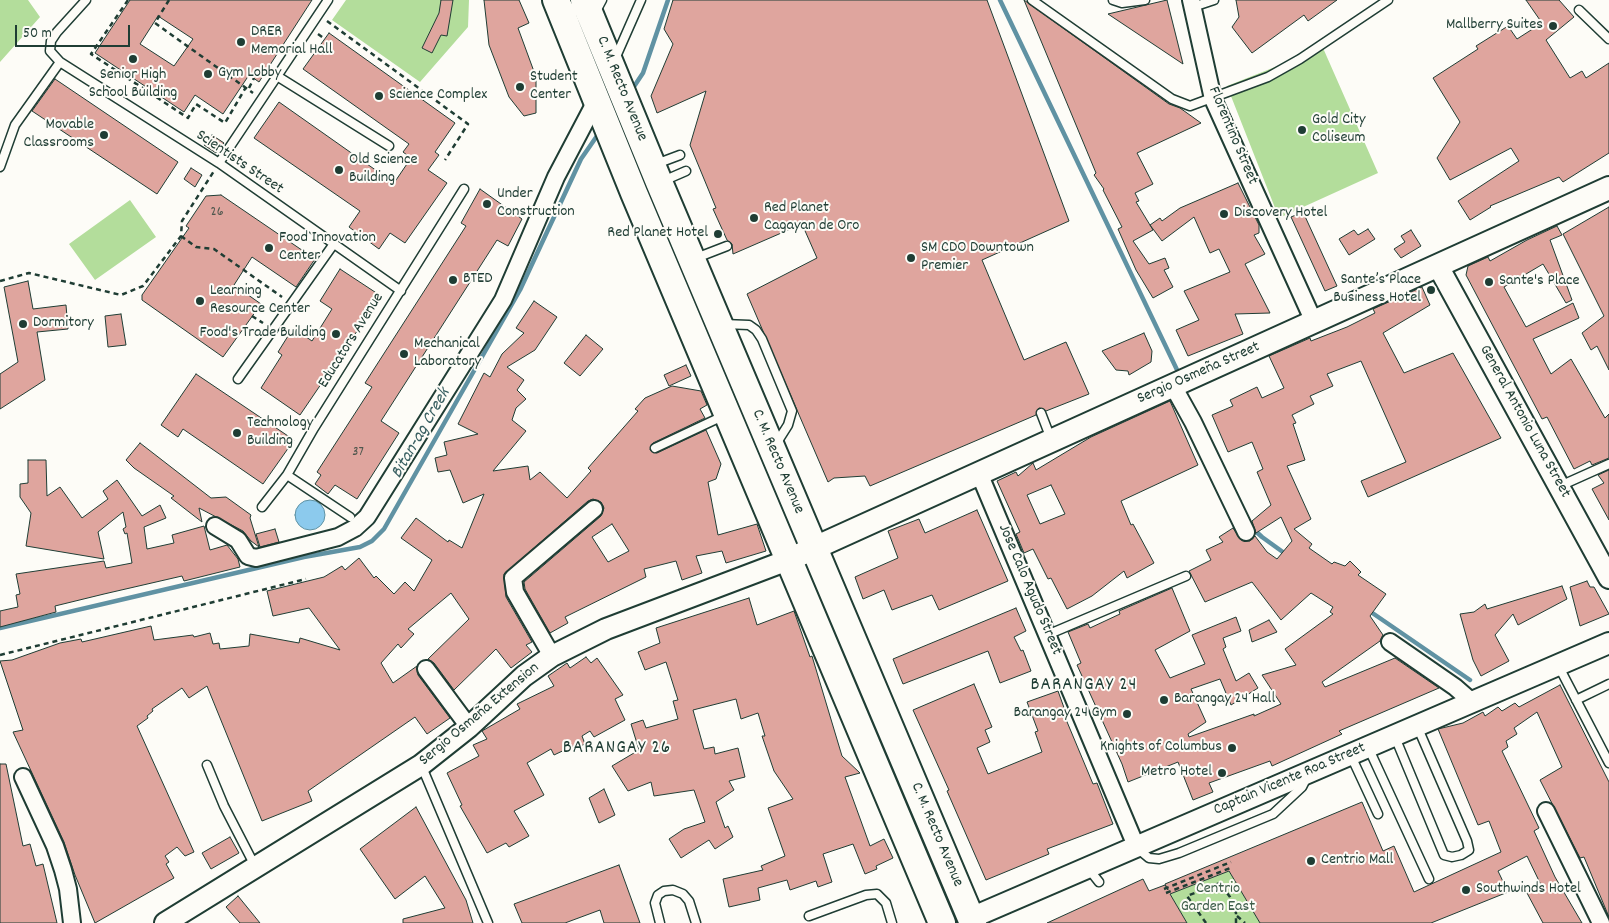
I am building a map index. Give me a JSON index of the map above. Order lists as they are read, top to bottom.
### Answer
{
  "streets": {
    "highway": ["C. M. Recto Avenue"],
    "main road": ["Sergio Osmeña Street"],
    "street": [
      "Florentino Street",
      "General Antonio Luna Street",
      "Jose Calo Agudo Street",
      "Sergio Osmeña Extension",
      "Captain Vicente Roa Street"
    ],
    "lane": ["Scientists Street", "Educators Avenue"]
  },
  "crossings": [
    ["C. M. Recto Avenue", "Sergio Osmeña Street"],
    ["C. M. Recto Avenue", "Sergio Osmeña Extension"],
    ["C. M. Recto Avenue", "Captain Vicente Roa Street"],
    ["Florentino Street", "Sergio Osmeña Street"],
    ["Scientists Street", "Educators Avenue"],
    ["Sergio Osmeña Street", "General Antonio Luna Street"],
    ["Sergio Osmeña Street", "Jose Calo Agudo Street"],
    ["Sergio Osmeña Street", "Sergio Osmeña Extension"],
    ["Jose Calo Agudo Street", "Captain Vicente Roa Street"]
  ],
  "districts": ["BARANGAY 24", "BARANGAY 26"],
  "water": ["Bitan-ag Creek"],
  "parks": ["Centrio Garden East"],
  "places": [
    "Mallberry Suites",
    "DRER Memorial Hall",
    "Senior High School Building",
    "Gym Lobby",
    "Student Center",
    "Science Complex",
    "Gold City Coliseum",
    "Movable Classrooms",
    "Old Science Building",
    "Under Construction",
    "Discovery Hotel",
    "Red Planet Cagayan de Oro",
    "Red Planet Hotel",
    "Food Innovation Center",
    "SM CDO Downtown Premier",
    "BTED",
    "Sante's Place",
    "Sante’s Place Business Hotel",
    "Learning Resource Center",
    "Dormitory",
    "Food's Trade Building",
    "Mechanical Laboratory",
    "Technology Building",
    "Barangay 24 Hall",
    "Barangay 24 Gym",
    "Knights of Columbus",
    "Metro Hotel",
    "Centrio Mall",
    "Southwinds Hotel"
  ],
  "house_numbers": ["26", "37"],
  "scale_bar": "50 m"
}
